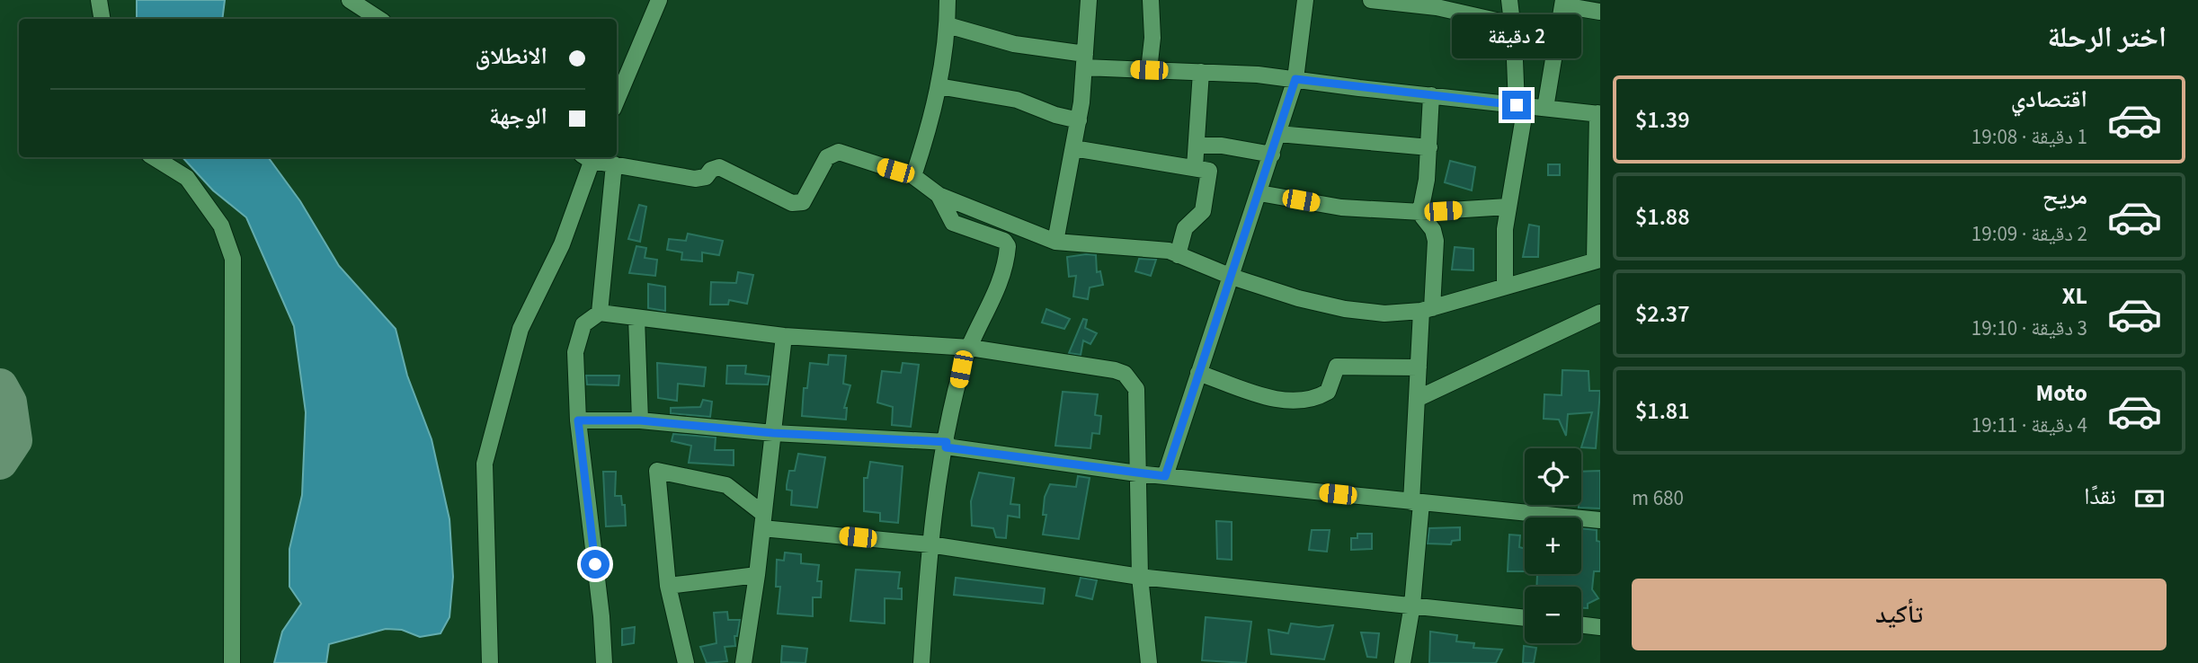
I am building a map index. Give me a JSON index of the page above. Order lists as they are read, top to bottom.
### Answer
{
  "page": {
    "heading": "اختر الرحلة",
    "bubble": "2 دقيقة",
    "banner": ["الانطلاق", "الوجهة"],
    "list": [
      {
        "name": "اقتصادي",
        "note": "1 دقيقة · 19:08",
        "value": "$1.39"
      },
      {
        "name": "مريح",
        "note": "2 دقيقة · 19:09",
        "value": "$1.88"
      },
      {
        "name": "XL",
        "note": "3 دقيقة · 19:10",
        "value": "$2.37"
      },
      {
        "name": "Moto",
        "note": "4 دقيقة · 19:11",
        "value": "$1.81"
      }
    ],
    "map_buttons": ["+", "−"],
    "pay": ["نقدًا", "680 m"],
    "buttons": "تأكيد"
  }
}
